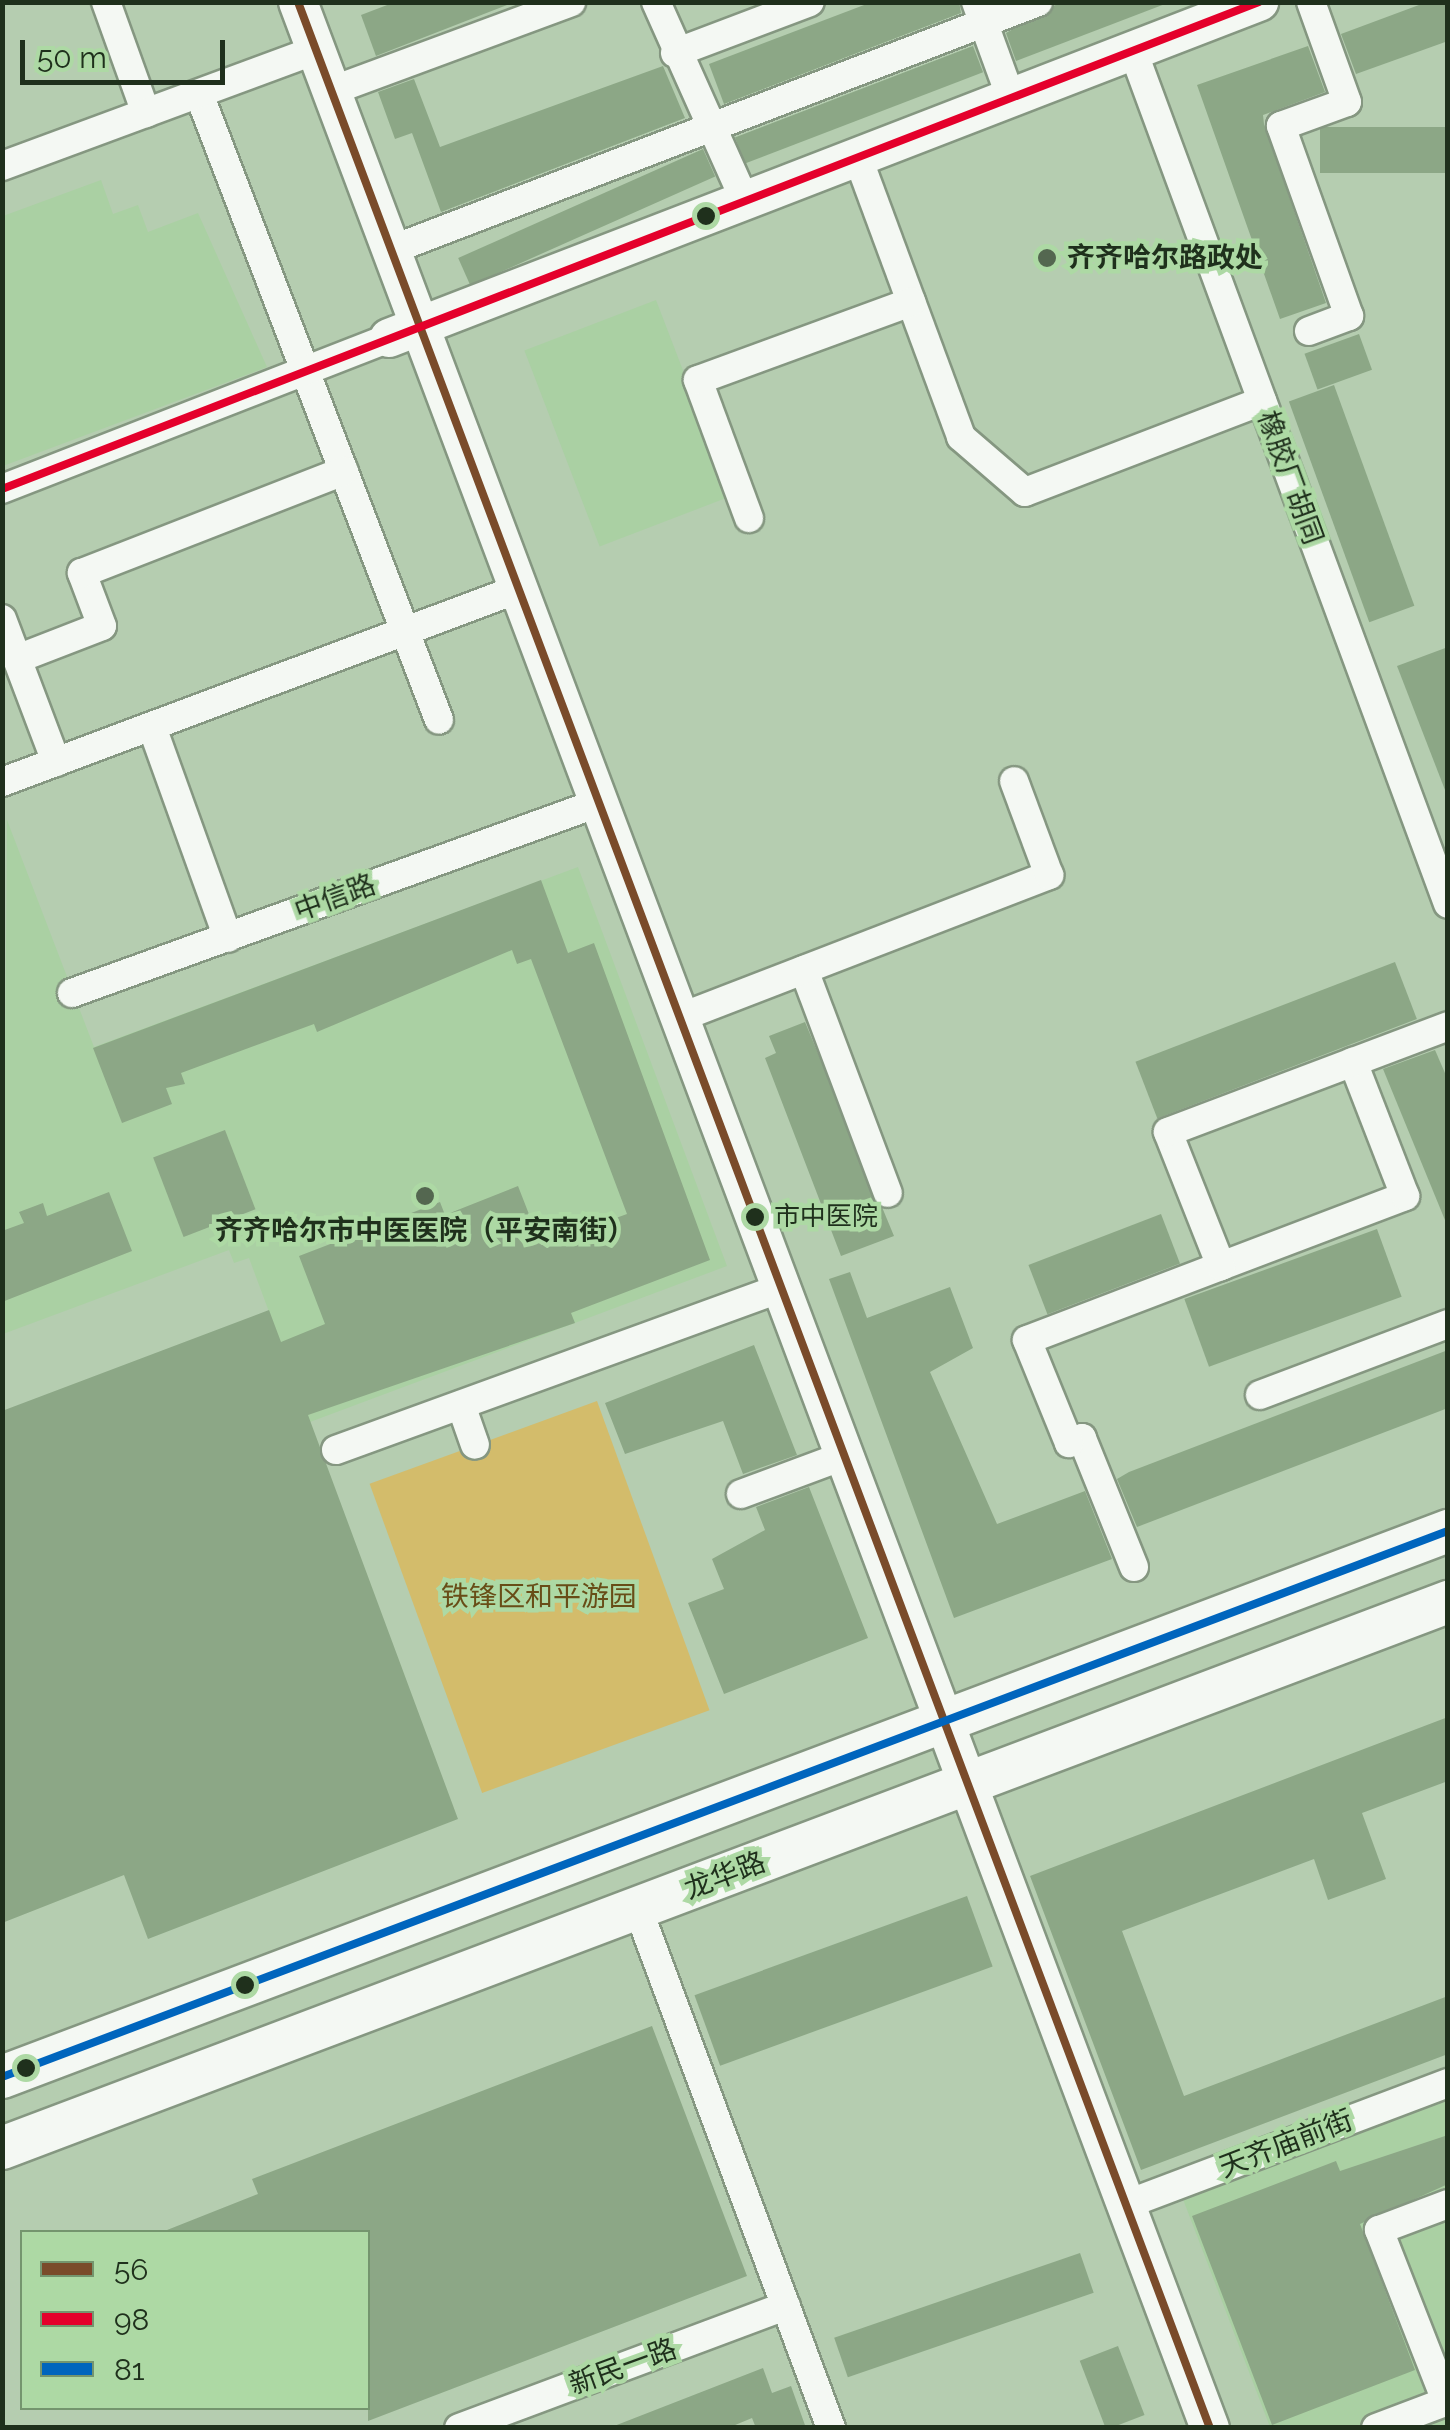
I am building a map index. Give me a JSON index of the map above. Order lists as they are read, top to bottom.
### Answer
{
  "streets": {
    "main road": ["龙华路"],
    "street": [
      "橡胶厂胡同",
      "中信路",
      "天齐庙前街",
      "新民一路"
    ]
  },
  "parks": ["铁锋区和平游园"],
  "places": ["齐齐哈尔路政处", "齐齐哈尔市中医医院（平安南街）", "市中医院"],
  "lines": ["transit line 56", "transit line 98", "transit line 81"],
  "legend": ["56", "98", "81"],
  "scale_bar": "50 m"
}
